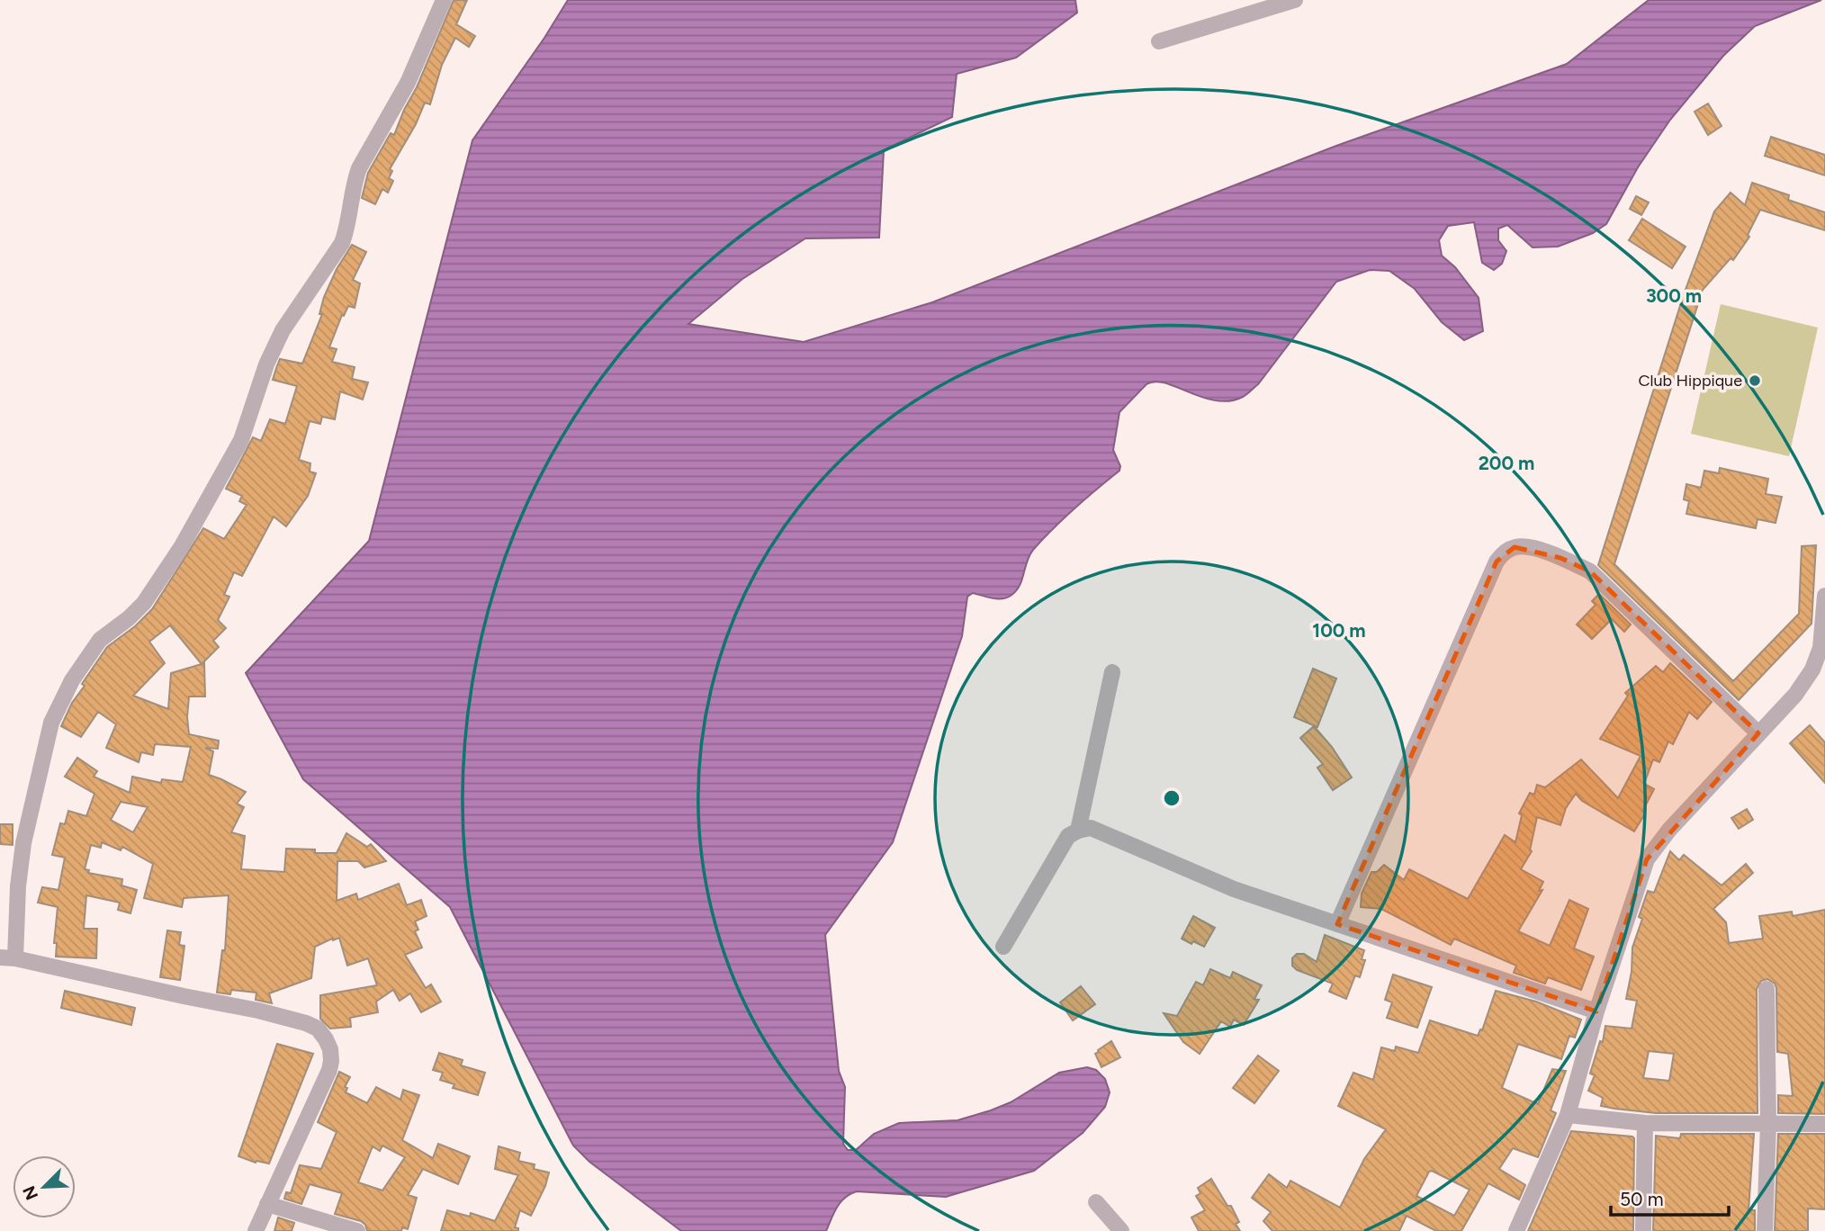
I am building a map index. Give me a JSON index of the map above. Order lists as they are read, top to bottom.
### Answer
{
  "places": ["Club Hippique"],
  "scale_bar": "50 m",
  "north": "bottom left",
  "rings": ["300 m", "200 m", "100 m"]
}
